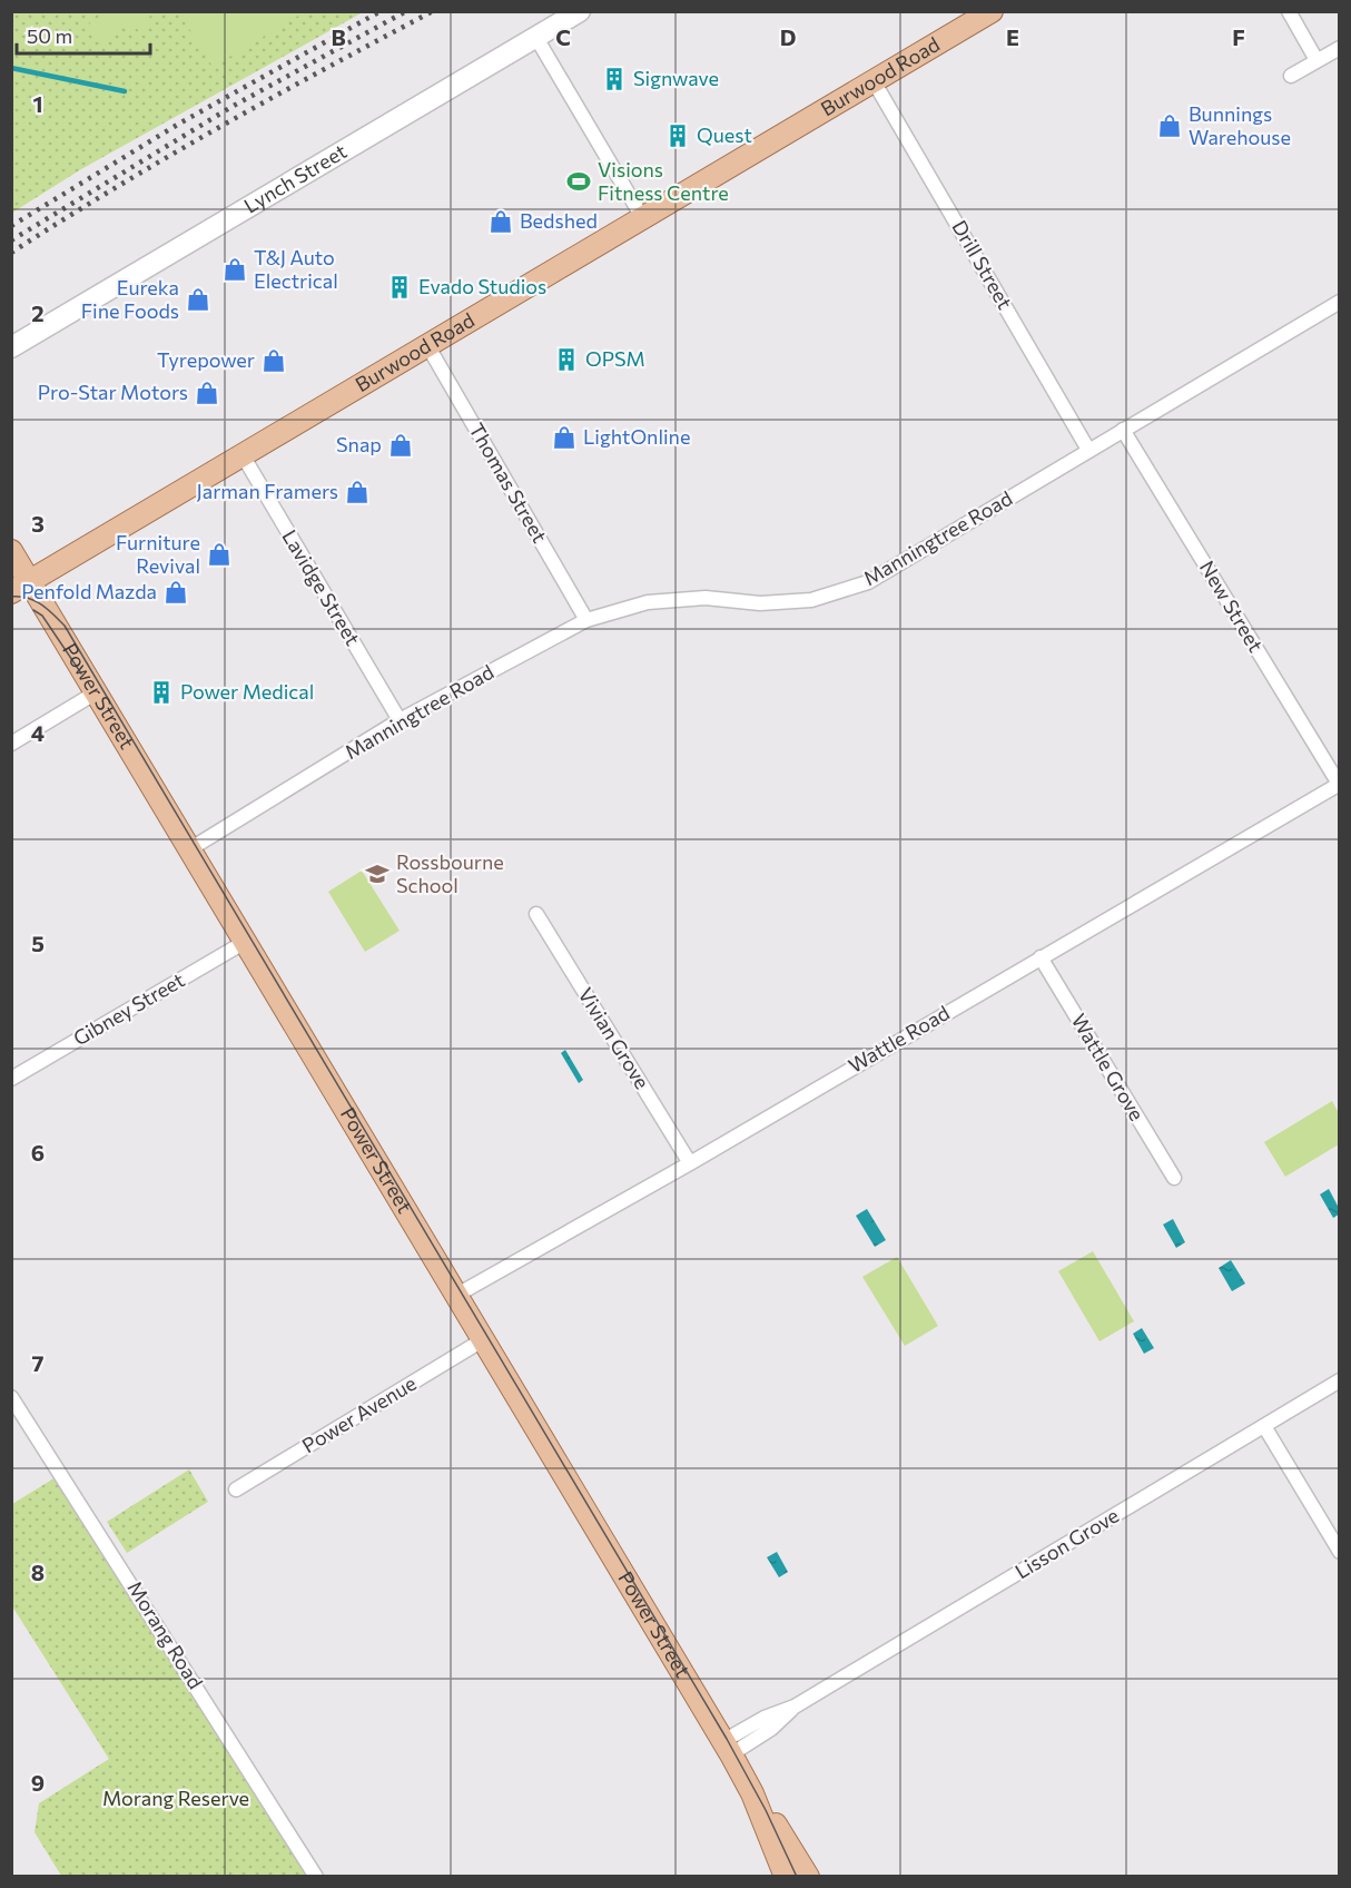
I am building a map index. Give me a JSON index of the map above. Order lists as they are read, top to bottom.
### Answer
{
  "streets": {
    "main road": ["Burwood Road", "Power Street"],
    "street": [
      "Lynch Street",
      "Drill Street",
      "Thomas Street",
      "Manningtree Road",
      "Lavidge Street",
      "New Street",
      "Gibney Street",
      "Vivian Grove",
      "Wattle Road",
      "Wattle Grove",
      "Power Avenue",
      "Lisson Grove",
      "Morang Road"
    ]
  },
  "crossings": [
    ["Burwood Road", "Drill Street"],
    ["Burwood Road", "Thomas Street"],
    ["Burwood Road", "Lavidge Street"],
    ["Burwood Road", "Power Street"],
    ["Drill Street", "Manningtree Road"],
    ["Thomas Street", "Manningtree Road"],
    ["Manningtree Road", "Lavidge Street"],
    ["Manningtree Road", "New Street"],
    ["Manningtree Road", "Power Street"],
    ["New Street", "Wattle Road"],
    ["Power Street", "Gibney Street"],
    ["Power Street", "Wattle Road"],
    ["Power Street", "Power Avenue"],
    ["Power Street", "Lisson Grove"],
    ["Vivian Grove", "Wattle Road"],
    ["Wattle Road", "Wattle Grove"]
  ],
  "parks": ["Morang Reserve"],
  "places": {
    "building": [
      "Signwave",
      "Quest",
      "Evado Studios",
      "OPSM",
      "Power Medical"
    ],
    "shop": [
      "Bunnings Warehouse",
      "Bedshed",
      "T&J Auto Electrical",
      "Eureka Fine Foods",
      "Tyrepower",
      "Pro-Star Motors",
      "LightOnline",
      "Snap",
      "Jarman Framers",
      "Furniture Revival",
      "Penfold Mazda"
    ],
    "sports": ["Visions Fitness Centre"],
    "school or university": ["Rossbourne School"]
  },
  "scale_bar": "50 m",
  "grid": {
    "columns": [
      "B",
      "C",
      "D",
      "E",
      "F"
    ],
    "rows": [
      "1",
      "2",
      "3",
      "4",
      "5",
      "6",
      "7",
      "8",
      "9"
    ]
  }
}
